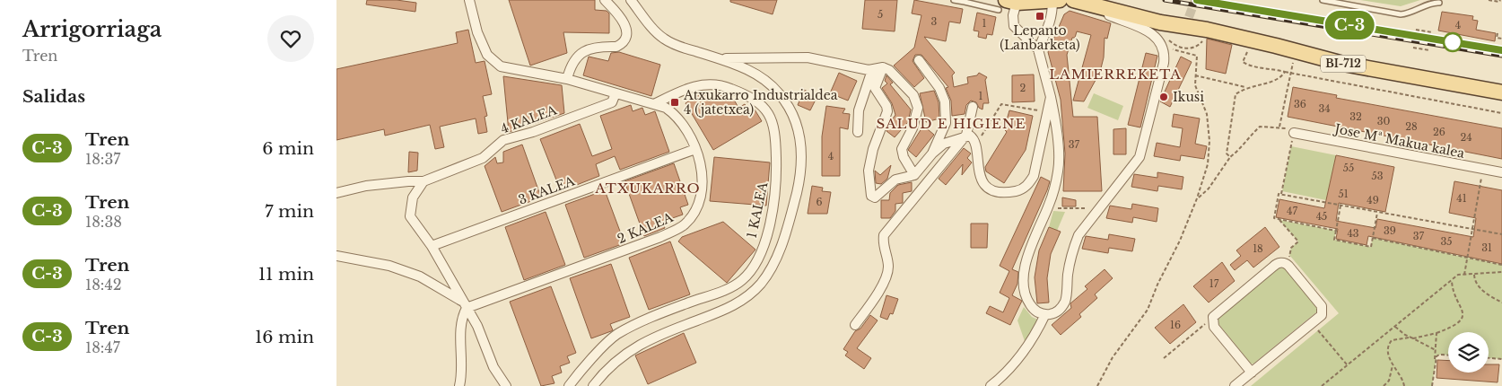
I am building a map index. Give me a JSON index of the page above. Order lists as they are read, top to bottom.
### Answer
{
  "streets": {
    "main road": ["BI-712"],
    "street": [
      "4 KALEA",
      "Jose Mª Makua kalea",
      "3 KALEA",
      "1 KALEA",
      "2 KALEA"
    ]
  },
  "crossings": [
    ["4 KALEA", "2 KALEA"],
    ["3 KALEA", "2 KALEA"],
    ["1 KALEA", "2 KALEA"]
  ],
  "districts": ["LAMIERREKETA", "SALUD E HIGIENE", "ATXUKARRO"],
  "places": {
    "transit": ["Lepanto (Lanbarketa)", "Atxukarro Industrialdea 4 (jatetxea)"],
    "other": ["Ikusi"]
  },
  "house_numbers": [
    "5",
    "3",
    "1",
    "4",
    "2",
    "1",
    "36",
    "34",
    "32",
    "30",
    "28",
    "26",
    "24",
    "37",
    "4",
    "55",
    "53",
    "51",
    "41",
    "49",
    "6",
    "47",
    "45",
    "39",
    "43",
    "37",
    "35",
    "31",
    "18",
    "17",
    "16"
  ],
  "page": {
    "heading": [
      ["Arrigorriaga", "Tren"],
      "Salidas"
    ],
    "on_map": "C-3",
    "list": [
      {
        "mark": "C-3",
        "name": "Tren",
        "note": "18:37",
        "value": "6 min"
      },
      {
        "mark": "C-3",
        "name": "Tren",
        "note": "18:38",
        "value": "7 min"
      },
      {
        "mark": "C-3",
        "name": "Tren",
        "note": "18:42",
        "value": "11 min"
      },
      {
        "mark": "C-3",
        "name": "Tren",
        "note": "18:47",
        "value": "16 min"
      }
    ]
  }
}
